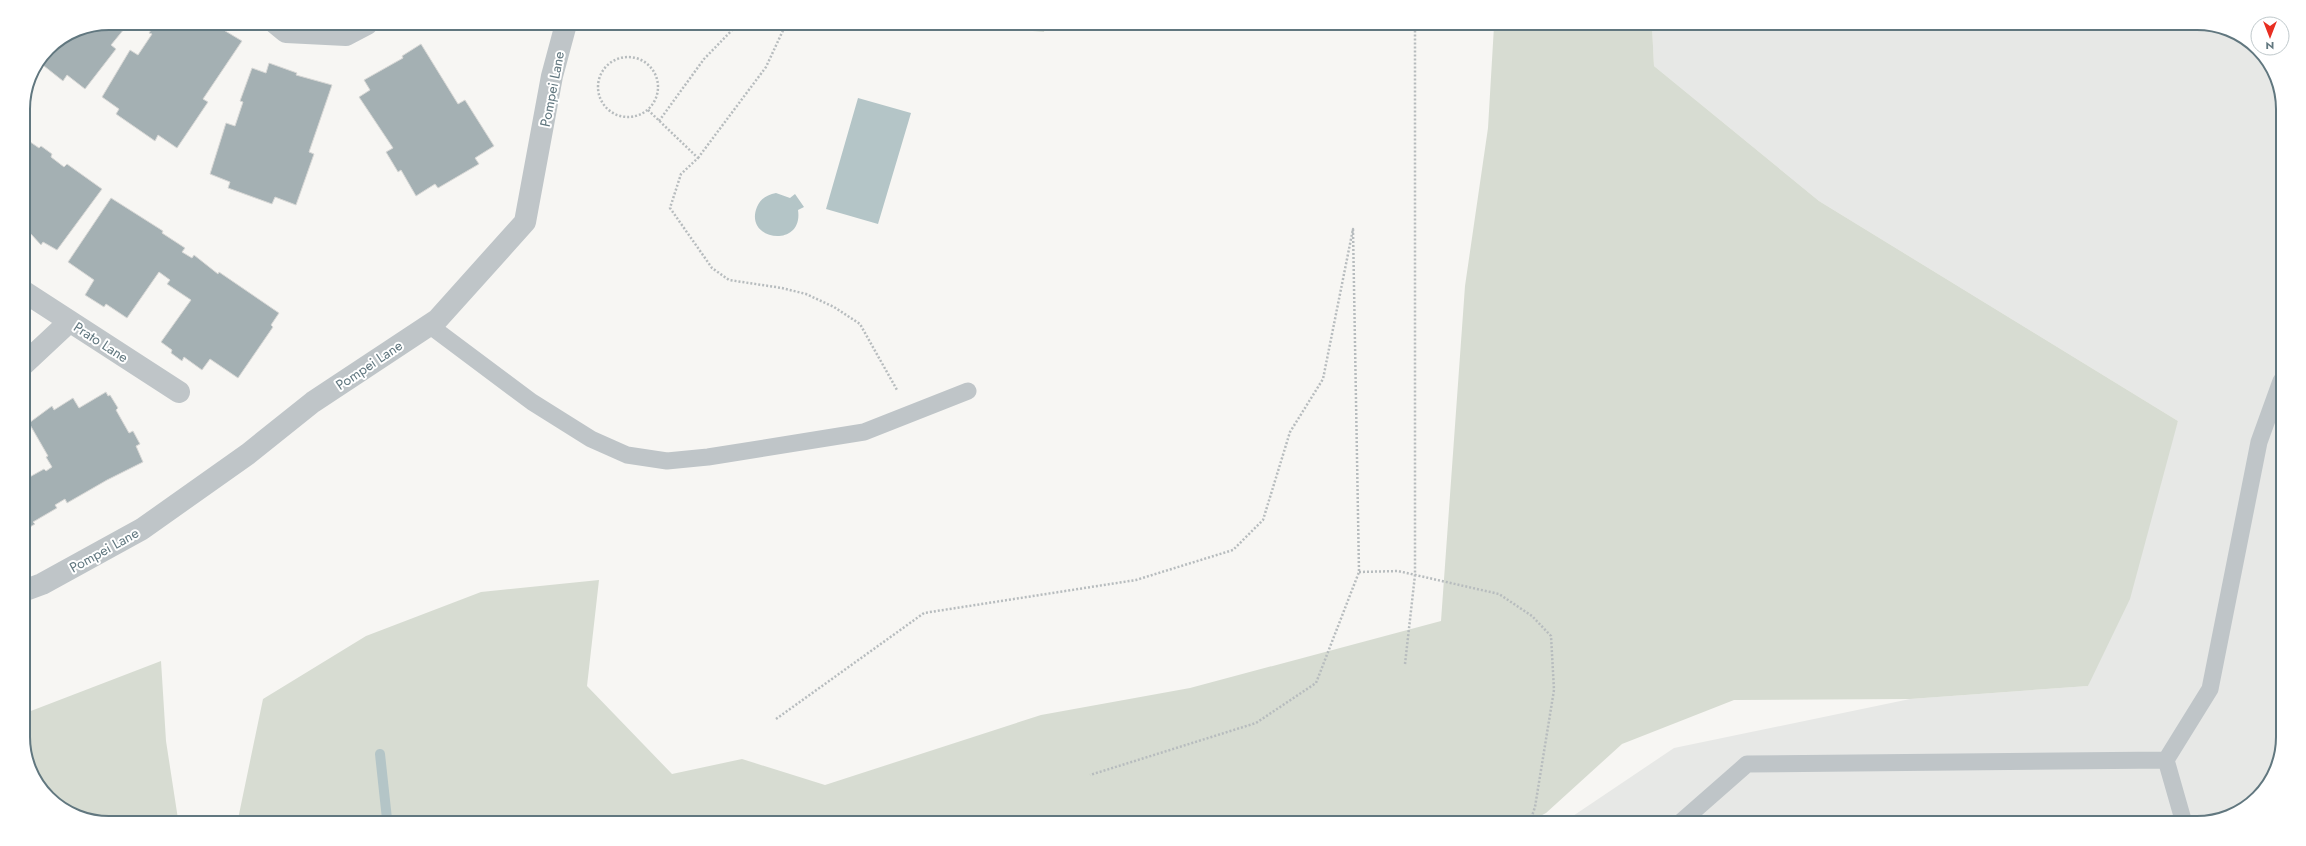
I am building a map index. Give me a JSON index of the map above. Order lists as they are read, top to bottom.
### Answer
{
  "streets": {
    "street": ["Pompei Lane", "Prato Lane"]
  },
  "north": "bottom"
}
